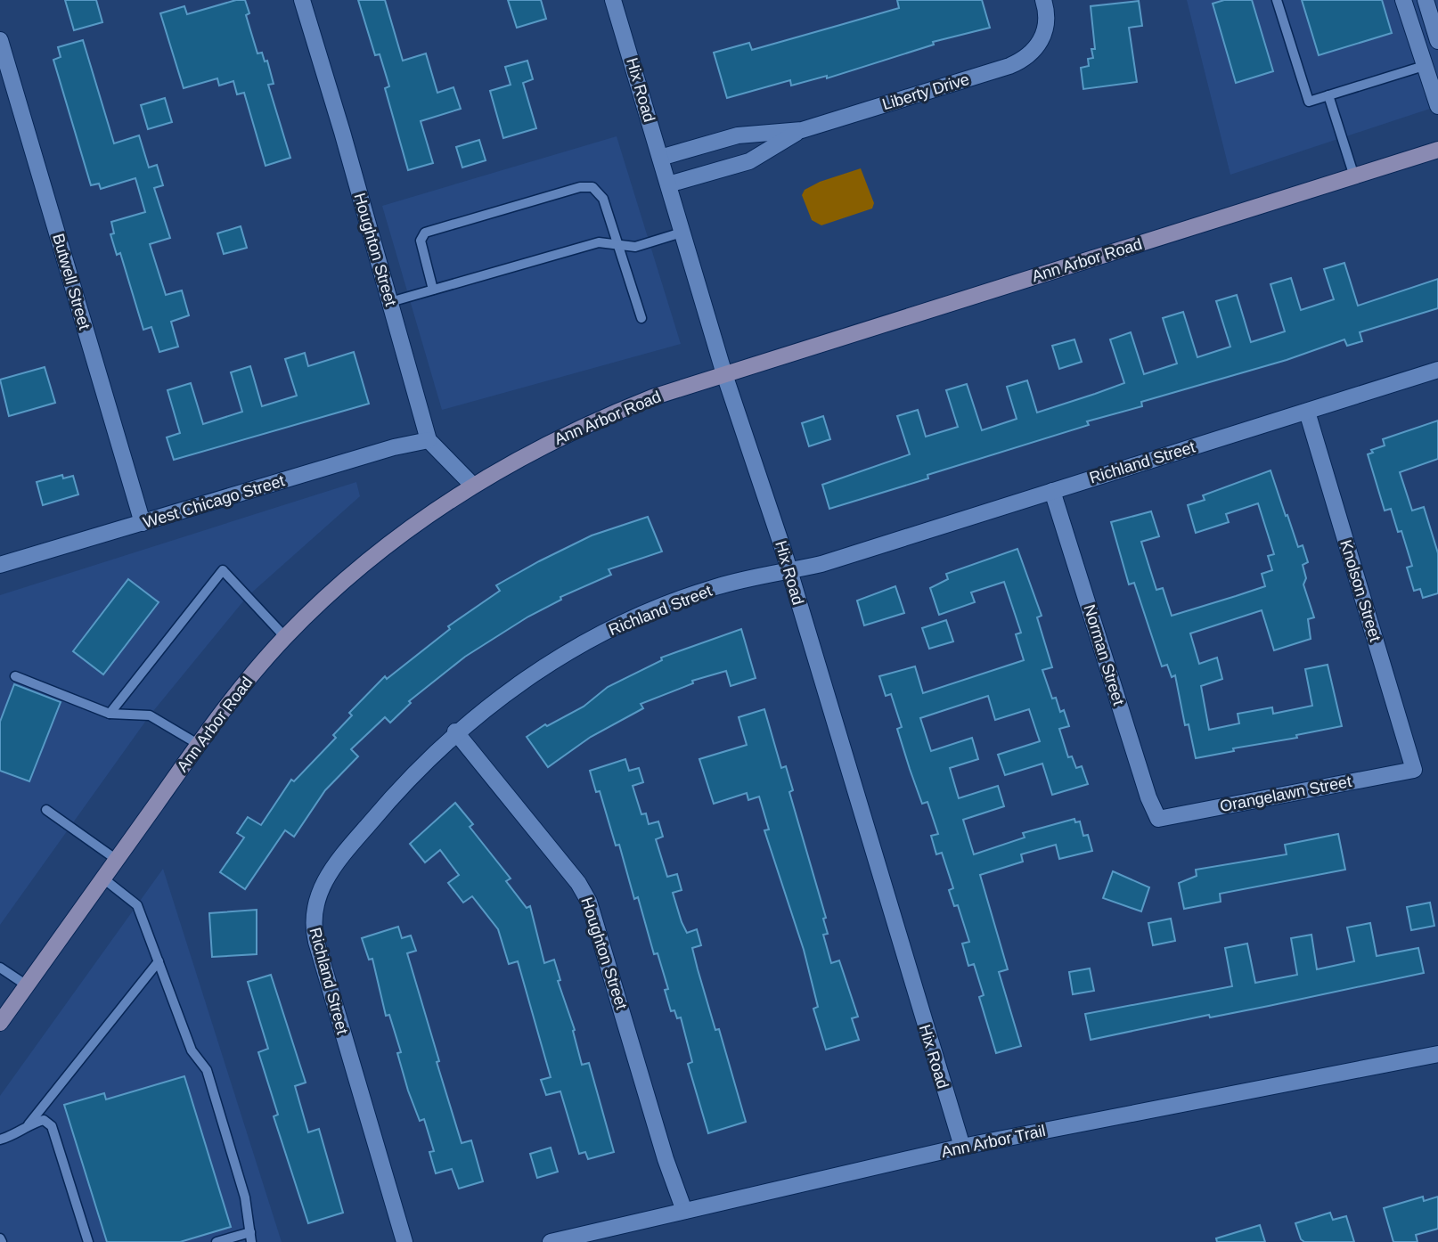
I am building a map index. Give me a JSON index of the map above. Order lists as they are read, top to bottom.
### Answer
{
  "streets": {
    "main road": ["Ann Arbor Road"],
    "street": [
      "Hix Road",
      "Liberty Drive",
      "Houghton Street",
      "Butwell Street",
      "Richland Street",
      "West Chicago Street",
      "Knolson Street",
      "Norman Street",
      "Orangelawn Street",
      "Ann Arbor Trail"
    ]
  },
  "crossings": [
    ["Hix Road", "Ann Arbor Road"],
    ["Hix Road", "Richland Street"],
    ["Hix Road", "Ann Arbor Trail"],
    ["Houghton Street", "Ann Arbor Road"],
    ["Houghton Street", "Richland Street"],
    ["Houghton Street", "West Chicago Street"],
    ["Houghton Street", "Ann Arbor Trail"],
    ["Butwell Street", "West Chicago Street"],
    ["Richland Street", "Knolson Street"],
    ["Richland Street", "Norman Street"],
    ["Knolson Street", "Orangelawn Street"],
    ["Norman Street", "Orangelawn Street"]
  ]
}
